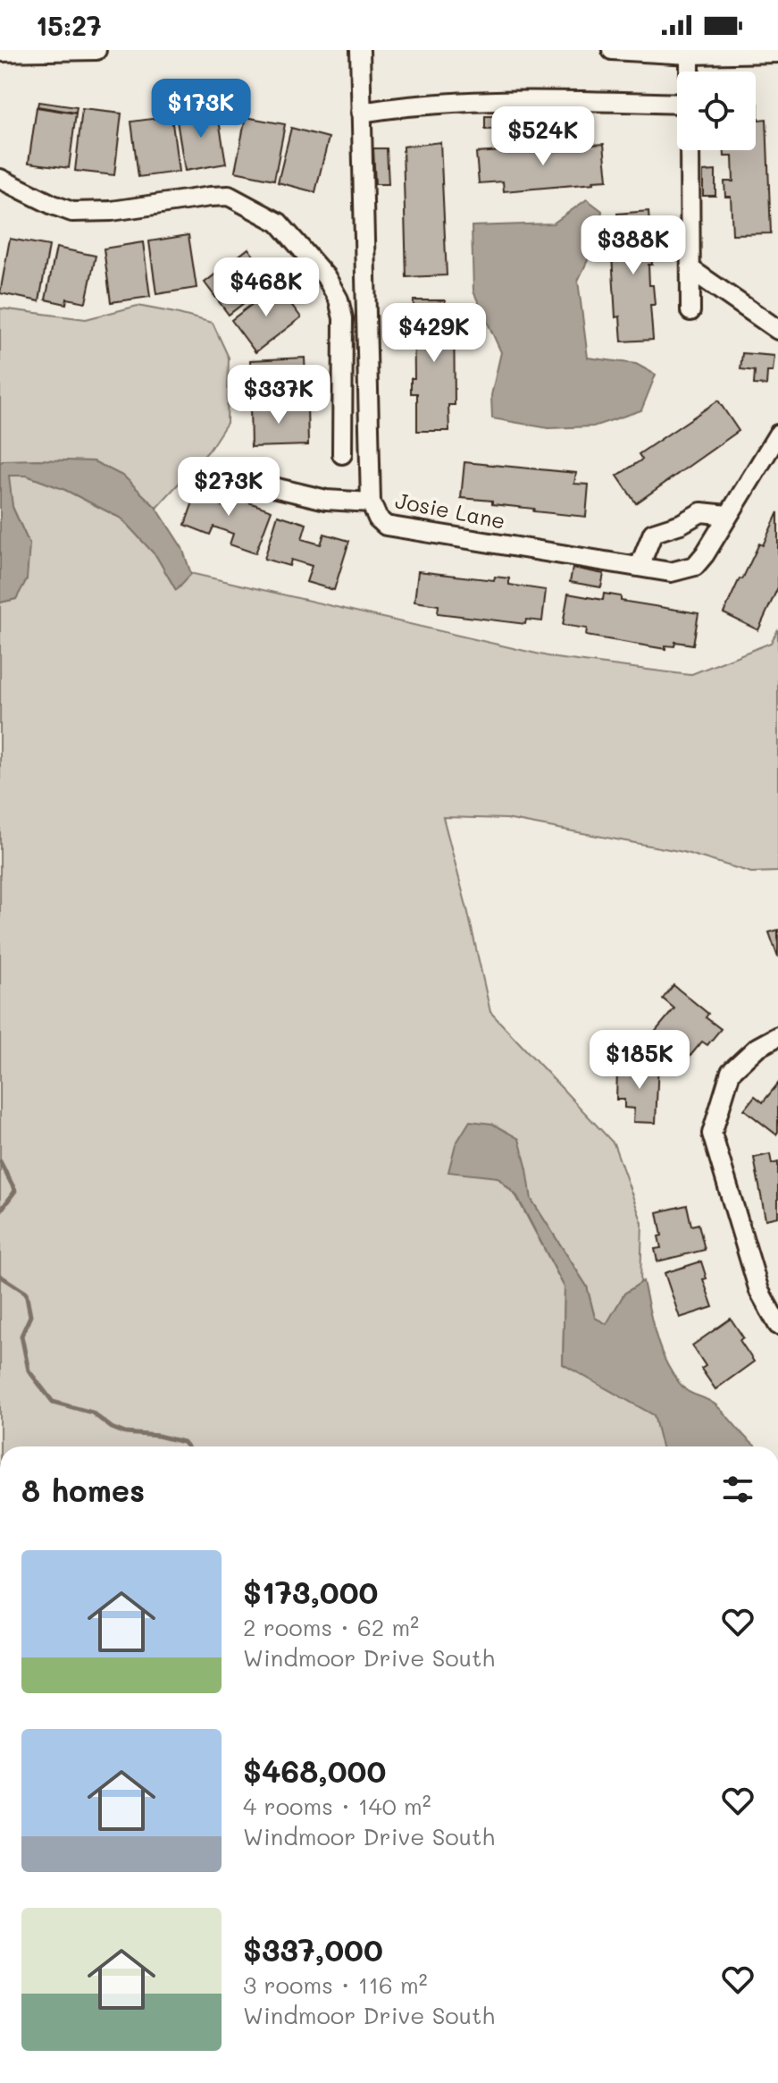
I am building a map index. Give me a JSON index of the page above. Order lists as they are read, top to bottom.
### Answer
{
  "streets": {
    "street": ["Josie Lane"]
  },
  "page": {
    "status": "15:27",
    "price": [
      "$173K",
      "$524K",
      "$388K",
      "$468K",
      "$429K",
      "$337K",
      "$273K",
      "$185K"
    ],
    "heading": "8 homes",
    "list": [
      {
        "name": "$173,000",
        "note": "2 rooms · 62 m² · Windmoor Drive South"
      },
      {
        "name": "$468,000",
        "note": "4 rooms · 140 m² · Windmoor Drive South"
      },
      {
        "name": "$337,000",
        "note": "3 rooms · 116 m² · Windmoor Drive South"
      }
    ]
  }
}
